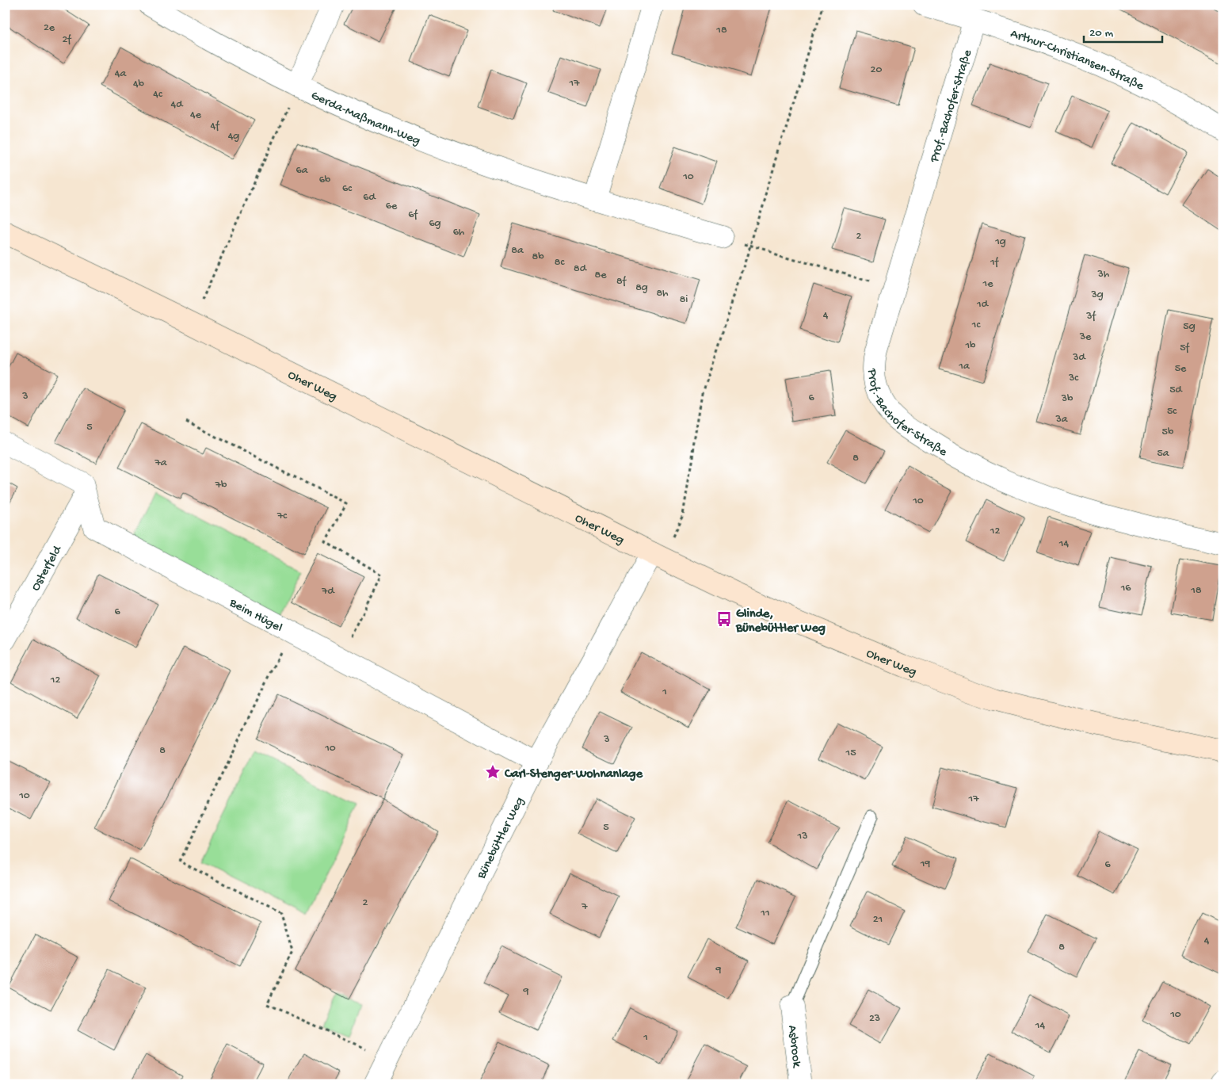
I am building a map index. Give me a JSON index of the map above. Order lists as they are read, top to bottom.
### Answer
{
  "streets": {
    "street": [
      "Arthur-Christiansen-Straße",
      "Prof.-Bachofer-Straße",
      "Gerda-Maßmann-Weg",
      "Oher Weg",
      "Osterfeld",
      "Beim Hügel",
      "Bünebüttler Weg",
      "Asbrook"
    ]
  },
  "crossings": [
    ["Arthur-Christiansen-Straße", "Prof.-Bachofer-Straße"],
    ["Oher Weg", "Bünebüttler Weg"],
    ["Osterfeld", "Beim Hügel"],
    ["Beim Hügel", "Bünebüttler Weg"]
  ],
  "places": {
    "bus stop": ["Glinde, Bünebüttler Weg"],
    "place": ["Carl-Stenger-Wohnanlage"]
  },
  "house_numbers": [
    "2e",
    "18",
    "2f",
    "20",
    "4a",
    "17",
    "4b",
    "4c",
    "4d",
    "4e",
    "4f",
    "4g",
    "6a",
    "10",
    "6b",
    "6c",
    "6d",
    "6e",
    "6f",
    "6g",
    "6h",
    "2",
    "1g",
    "8a",
    "8b",
    "8c",
    "1f",
    "8d",
    "3h",
    "8e",
    "8f",
    "1e",
    "8g",
    "8h",
    "3g",
    "8i",
    "1d",
    "4",
    "3f",
    "1c",
    "5g",
    "3e",
    "1b",
    "5f",
    "3d",
    "1a",
    "5e",
    "3c",
    "5d",
    "3",
    "6",
    "3b",
    "5c",
    "3a",
    "5",
    "5b",
    "5a",
    "8",
    "7a",
    "7b",
    "10",
    "7c",
    "12",
    "14",
    "16",
    "18",
    "7d",
    "6",
    "12",
    "1",
    "3",
    "10",
    "8",
    "15",
    "10",
    "17",
    "5",
    "13",
    "19",
    "6",
    "2",
    "7",
    "11",
    "21",
    "4",
    "8",
    "9",
    "9",
    "10",
    "23",
    "14",
    "1"
  ],
  "scale_bar": "20 m"
}
